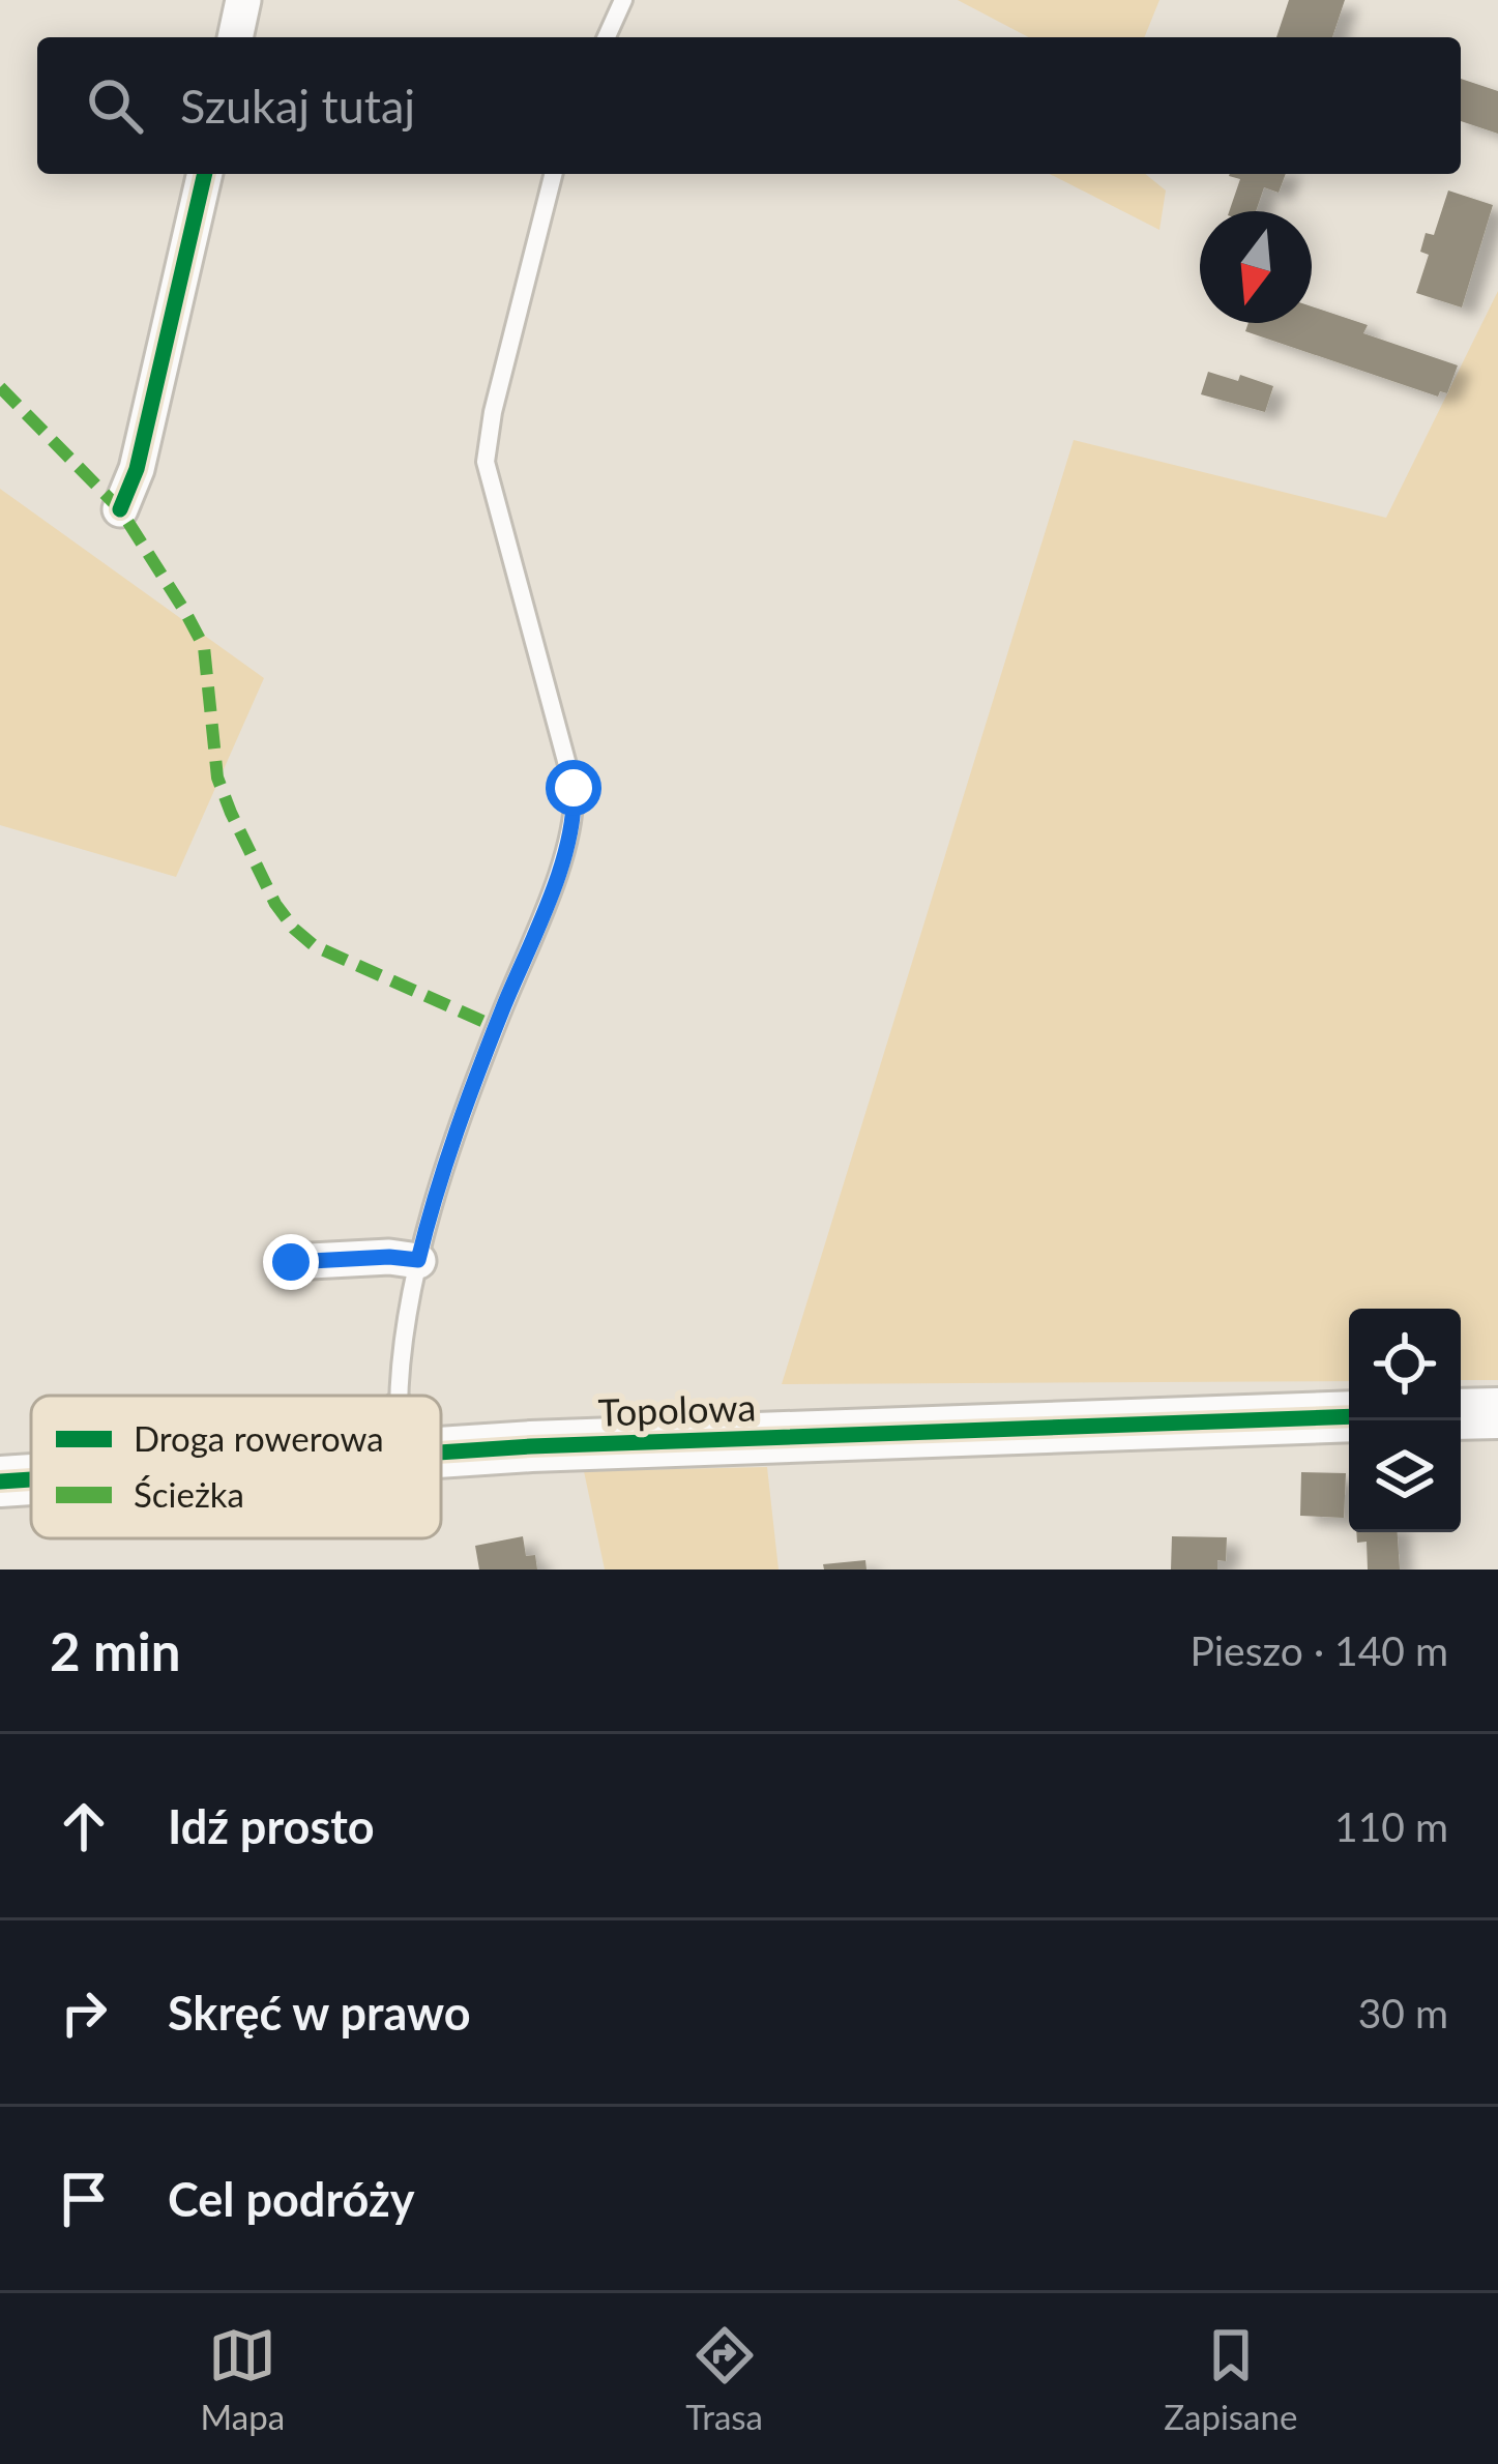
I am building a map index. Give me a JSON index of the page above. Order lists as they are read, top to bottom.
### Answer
{
  "streets": {
    "street": ["Topolowa"]
  },
  "legend": ["Droga rowerowa", "Ścieżka"],
  "north": "bottom",
  "page": {
    "search": "Szukaj tutaj",
    "heading": ["2 min", "Pieszo · 140 m"],
    "list": [
      ["Idź prosto", "110 m"],
      ["Skręć w prawo", "30 m"],
      "Cel podróży"
    ],
    "nav": ["Mapa", "Trasa", "Zapisane"]
  }
}
